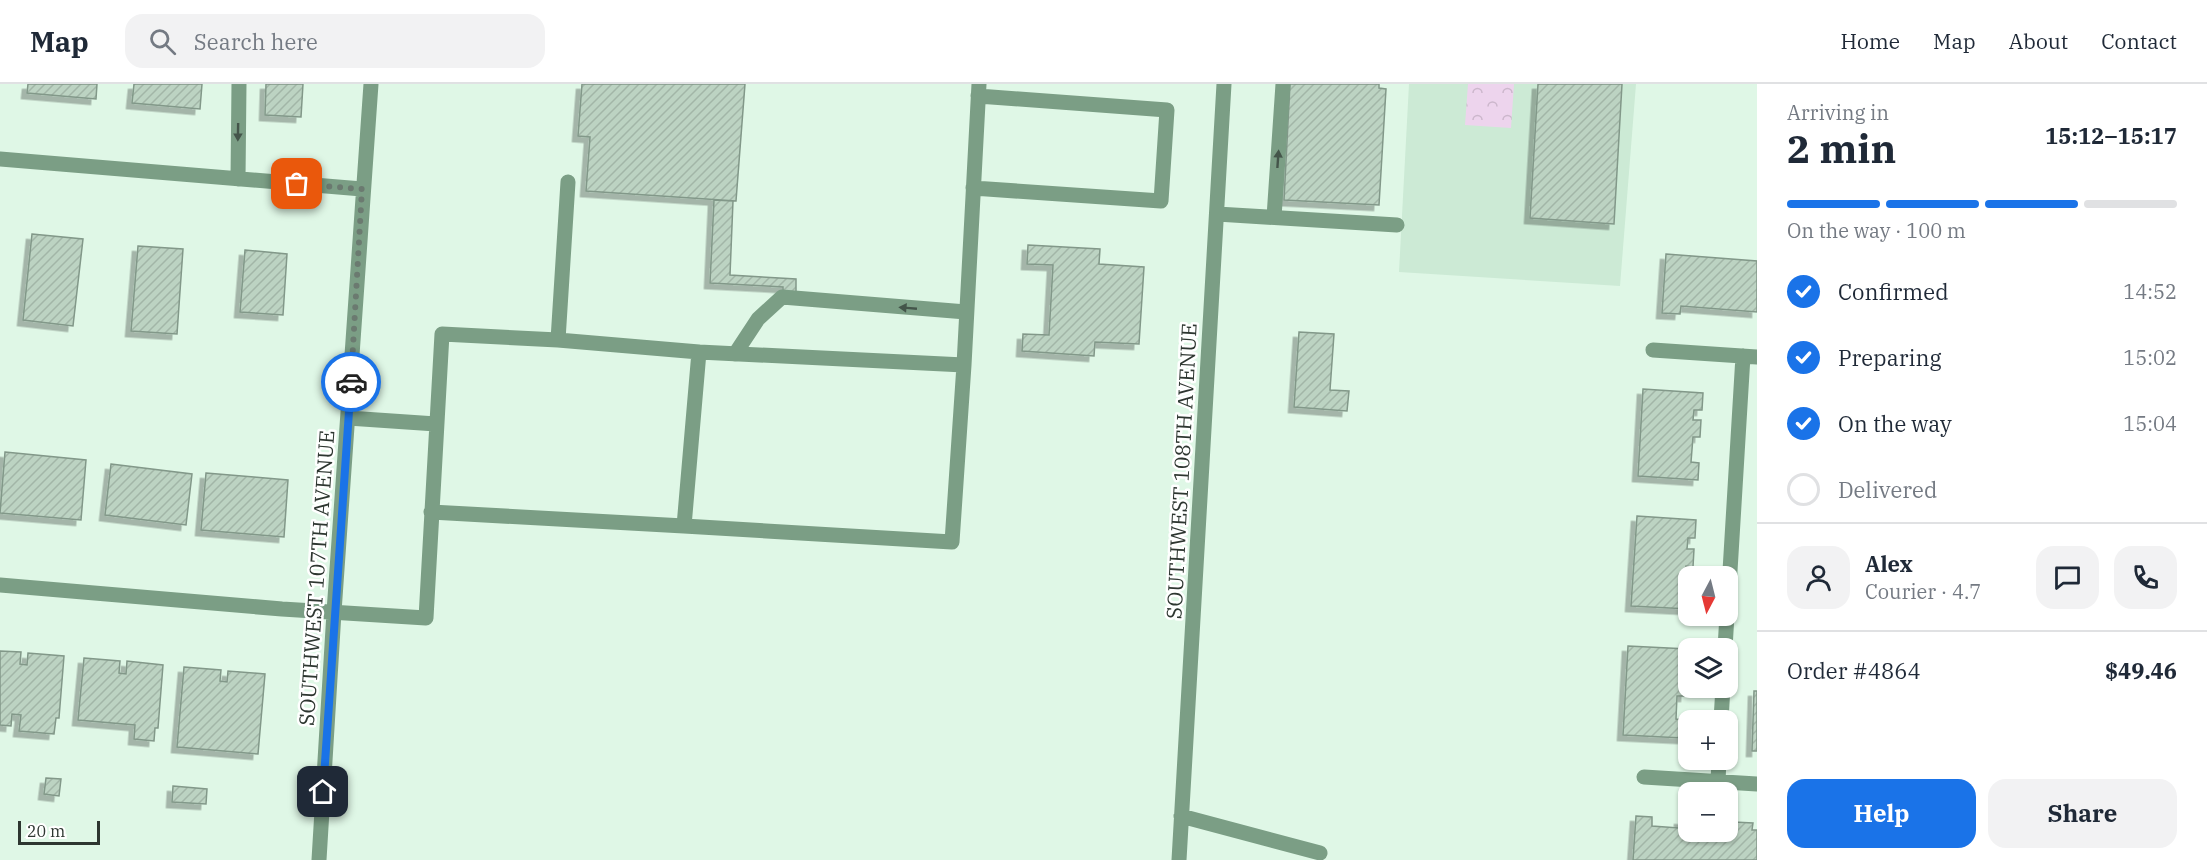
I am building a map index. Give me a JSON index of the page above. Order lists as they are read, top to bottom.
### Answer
{
  "streets": {
    "street": ["SOUTHWEST 108TH AVENUE", "SOUTHWEST 107TH AVENUE"]
  },
  "scale_bar": "20 m",
  "north": "bottom",
  "page": {
    "header": "Map",
    "search": "Search here",
    "nav": [
      "Home",
      "Map",
      "About",
      "Contact"
    ],
    "heading": ["2 min", "Arriving in", "15:12–15:17"],
    "panel": [
      "Alex",
      "Courier · 4.7",
      "Order #4864",
      "$49.46"
    ],
    "bar": "On the way · 100 m",
    "list": [
      ["Confirmed", "14:52"],
      ["Preparing", "15:02"],
      ["On the way", "15:04"],
      "Delivered"
    ],
    "map_buttons": ["+", "−"],
    "buttons": ["Help", "Share"],
    "scale": "20 m"
  }
}
